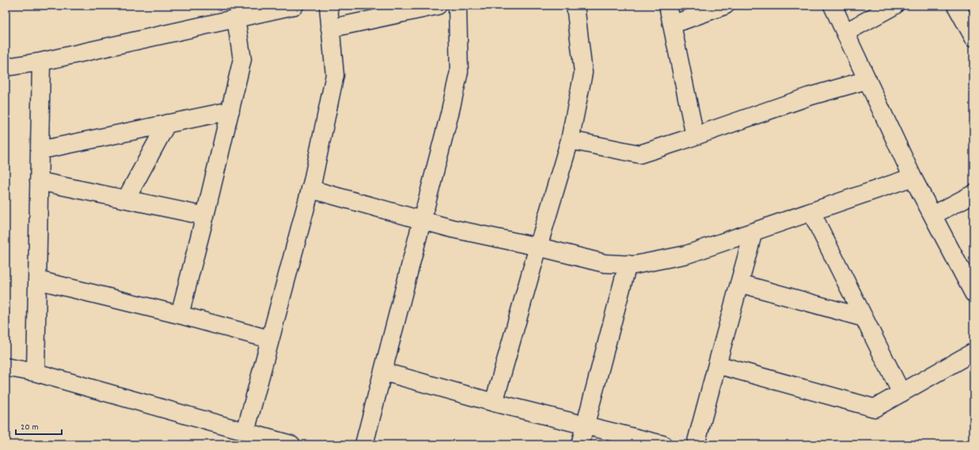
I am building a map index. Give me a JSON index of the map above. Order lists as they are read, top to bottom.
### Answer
{
  "scale_bar": "20 m"
}
